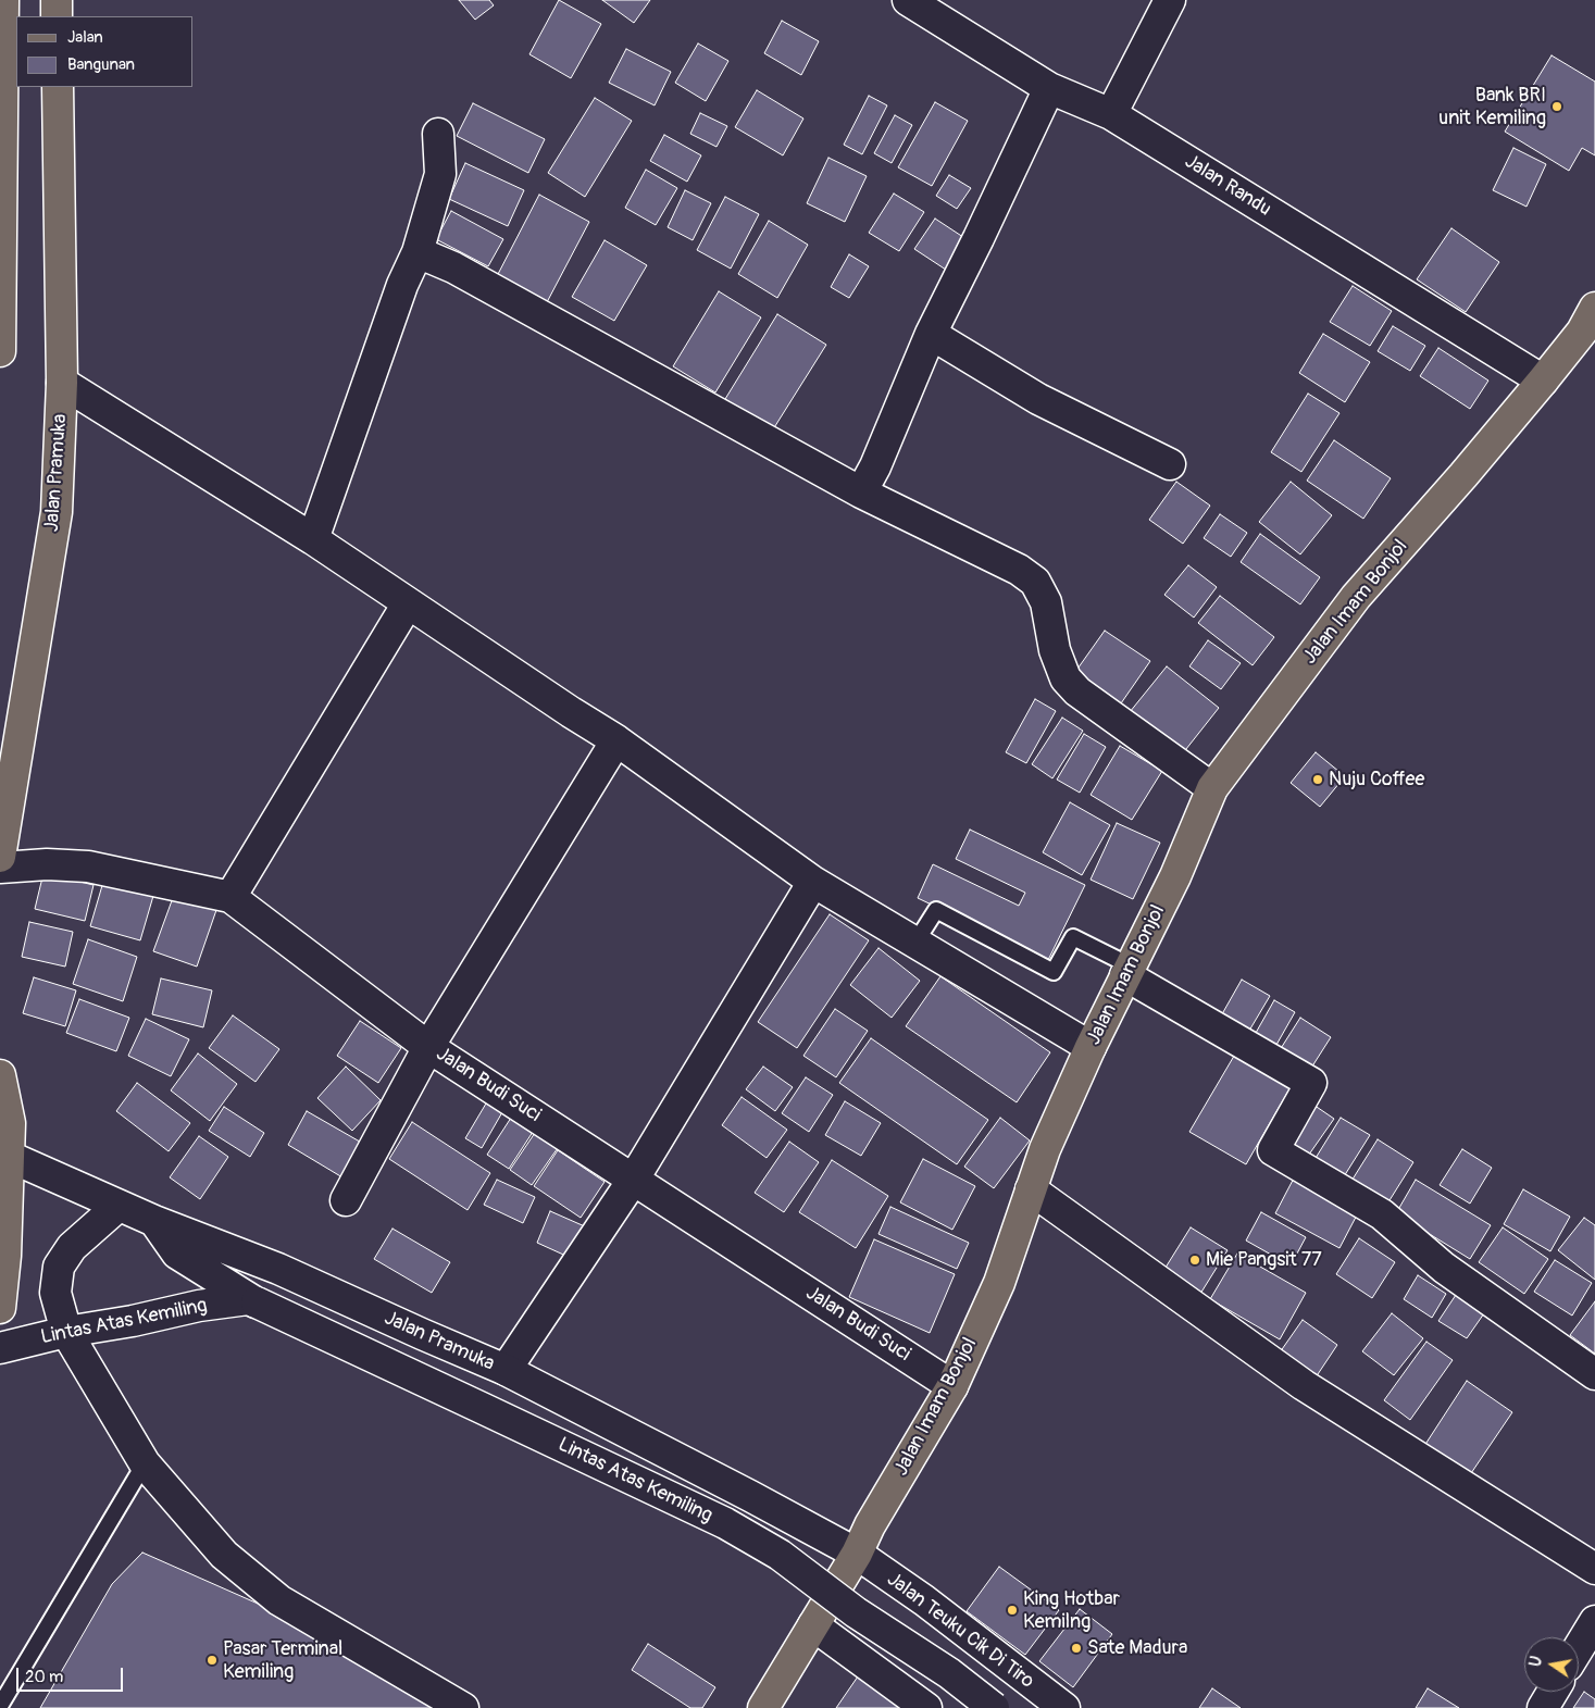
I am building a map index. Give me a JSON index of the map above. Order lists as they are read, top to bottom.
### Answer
{
  "streets": {
    "main road": ["Jalan Pramuka", "Jalan Imam Bonjol"],
    "street": [
      "Jalan Randu",
      "Jalan Budi Suci",
      "Lintas Atas Kemiling",
      "Jalan Teuku Cik Di Tiro"
    ]
  },
  "crossings": [
    ["Jalan Randu", "Jalan Imam Bonjol"],
    ["Jalan Pramuka", "Jalan Imam Bonjol"],
    ["Jalan Pramuka", "Lintas Atas Kemiling"],
    ["Jalan Pramuka", "Jalan Teuku Cik Di Tiro"],
    ["Jalan Imam Bonjol", "Jalan Budi Suci"],
    ["Jalan Imam Bonjol", "Jalan Teuku Cik Di Tiro"]
  ],
  "places": [
    "Bank BRI unit Kemiling",
    "Nuju Coffee",
    "Mie Pangsit 77",
    "King Hotbar Kemilng",
    "Sate Madura",
    "Pasar Terminal Kemiling"
  ],
  "legend": ["Jalan", "Bangunan"],
  "scale_bar": "20 m",
  "north": "left"
}
